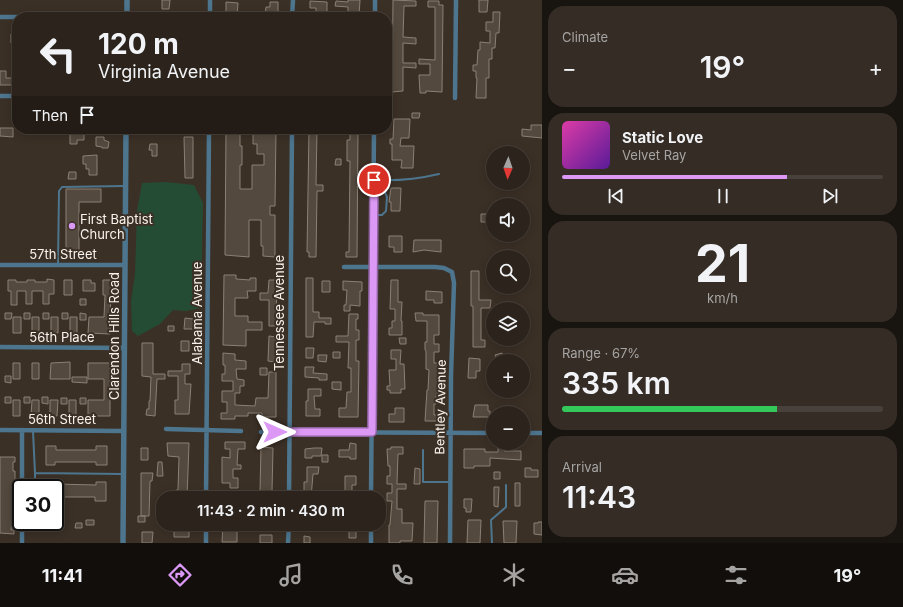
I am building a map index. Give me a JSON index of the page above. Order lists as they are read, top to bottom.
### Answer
{
  "streets": {
    "street": [
      "57th Street",
      "Alabama Avenue",
      "Tennessee Avenue",
      "Clarendon Hills Road",
      "56th Place",
      "Bentley Avenue",
      "56th Street"
    ]
  },
  "crossings": [
    ["57th Street", "Clarendon Hills Road"],
    ["Clarendon Hills Road", "56th Place"],
    ["Clarendon Hills Road", "56th Street"]
  ],
  "places": ["First Baptist Church"],
  "north": "bottom",
  "page": {
    "tile": [
      "Climate",
      ["21", "km/h"],
      ["Range · 67%", "335 km"],
      ["Arrival", "11:43"]
    ],
    "turn": ["120 m", "Virginia Avenue"],
    "heat": ["−", "19°", "+"],
    "then": "Then",
    "song": ["Static Love", "Velvet Ray"],
    "map_buttons": ["+", "−"],
    "limit": "30",
    "trip": "11:43 · 2 min · 430 m",
    "tabs": ["11:41", "19°"]
  }
}
